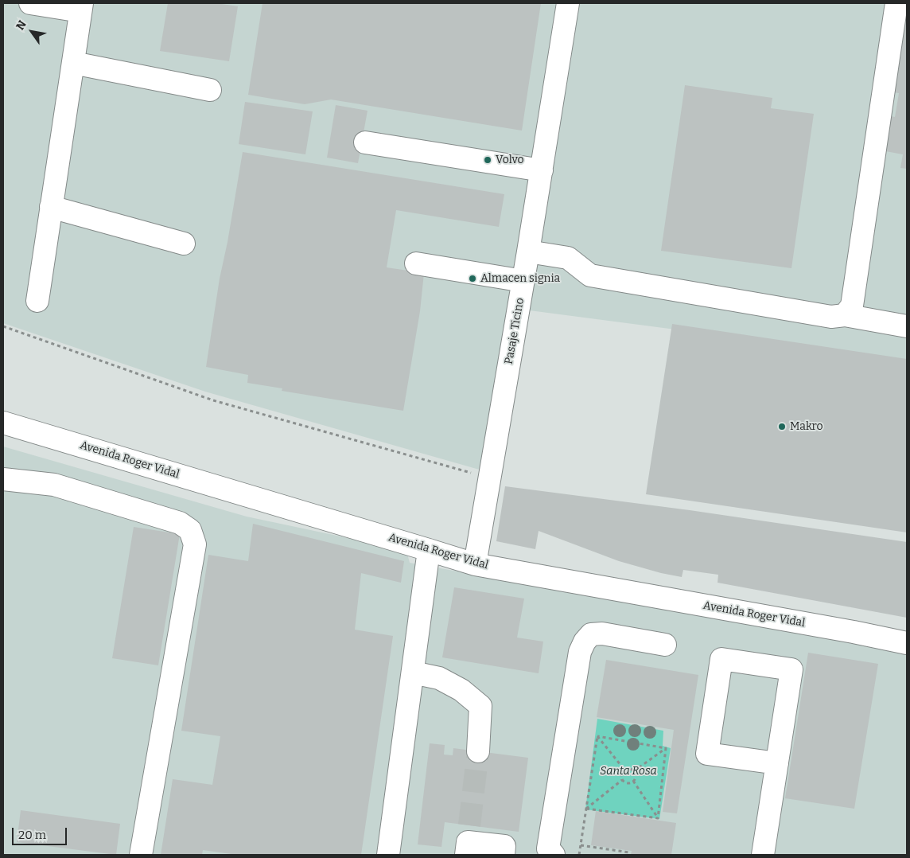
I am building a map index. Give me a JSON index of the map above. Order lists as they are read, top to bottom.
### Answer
{
  "streets": {
    "street": ["Pasaje Ticino", "Avenida Roger Vidal"]
  },
  "crossings": [
    ["Pasaje Ticino", "Avenida Roger Vidal"]
  ],
  "parks": ["Santa Rosa"],
  "places": ["Volvo", "Almacen signia", "Makro"],
  "scale_bar": "20 m",
  "north": "top left"
}
